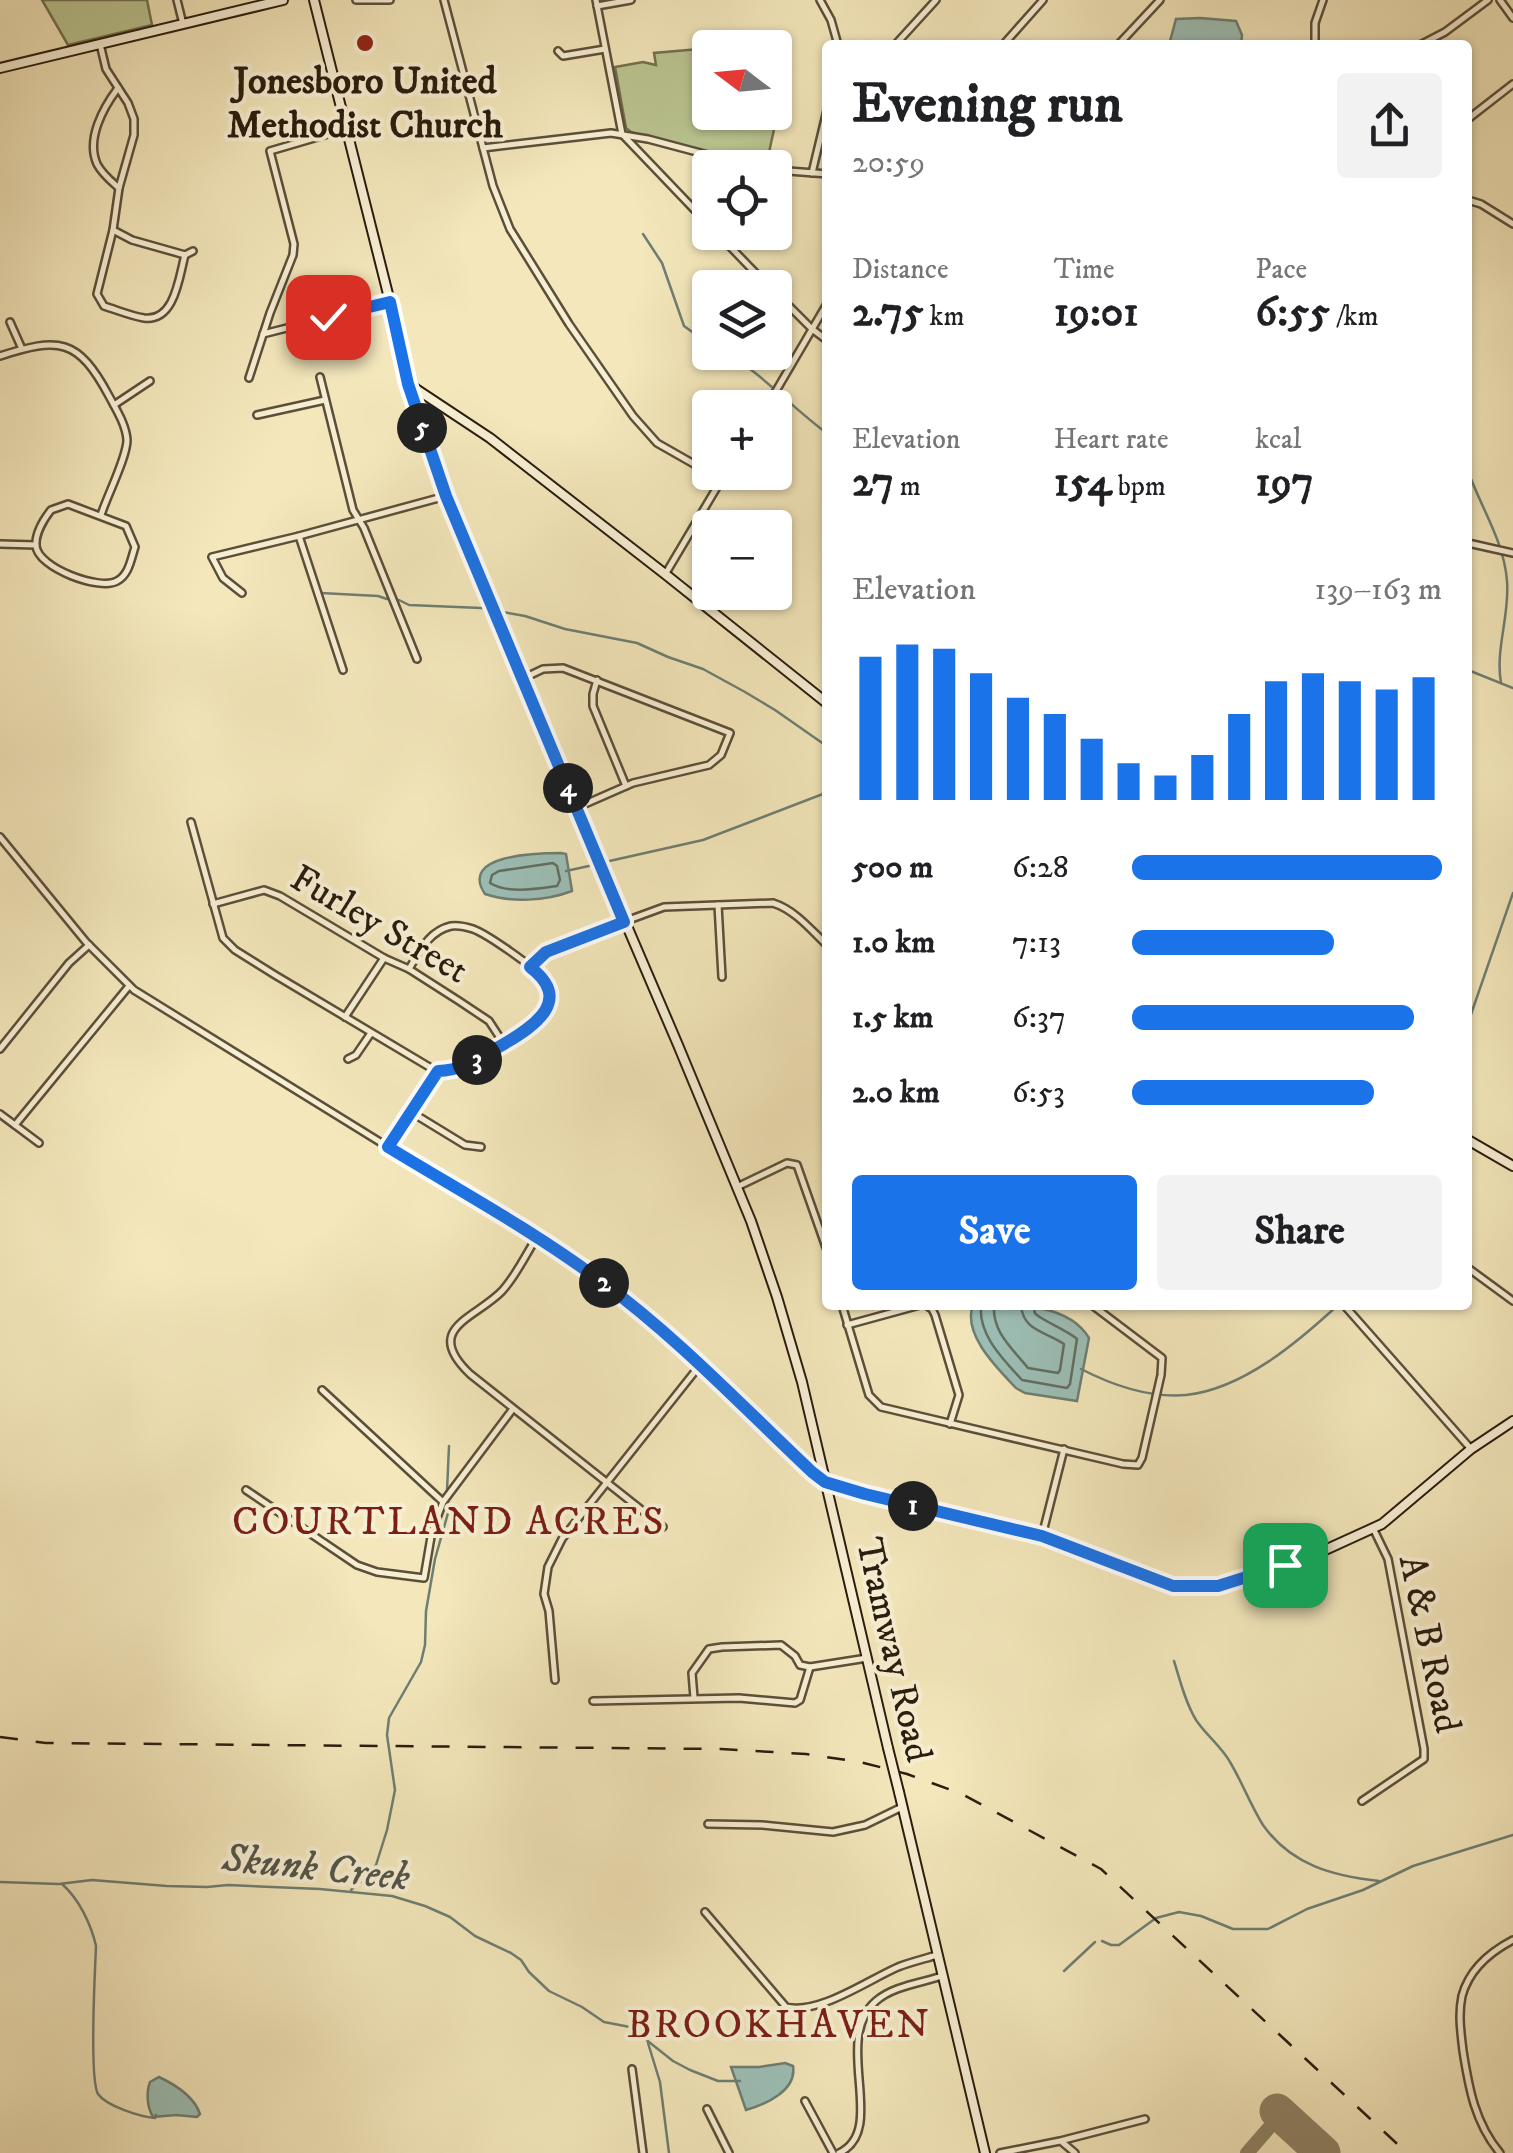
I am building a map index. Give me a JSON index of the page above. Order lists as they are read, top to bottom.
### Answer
{
  "streets": {
    "main road": ["Tramway Road"],
    "street": ["Furley Street", "A & B Road"]
  },
  "districts": ["COURTLAND ACRES", "BROOKHAVEN"],
  "water": ["Skunk Creek"],
  "places": ["Jonesboro United Methodist Church"],
  "north": "left",
  "page": {
    "map_buttons": ["+", "−"],
    "heading": ["Evening run", "20:59"],
    "stats": [
      ["Distance", "2.75 km"],
      ["Time", "19:01"],
      ["Pace", "6:55 /km"],
      ["Elevation", "27 m"],
      ["Heart rate", "154 bpm"],
      ["kcal", "197"]
    ],
    "pins": [
      "5",
      "4",
      "3",
      "2",
      "1"
    ],
    "chart": ["Elevation", "139–163 m"],
    "list": [
      {
        "name": "500 m",
        "note": "6:28"
      },
      {
        "name": "1.0 km",
        "note": "7:13"
      },
      {
        "name": "1.5 km",
        "note": "6:37"
      },
      {
        "name": "2.0 km",
        "note": "6:53"
      }
    ],
    "buttons": ["Save", "Share"]
  }
}
